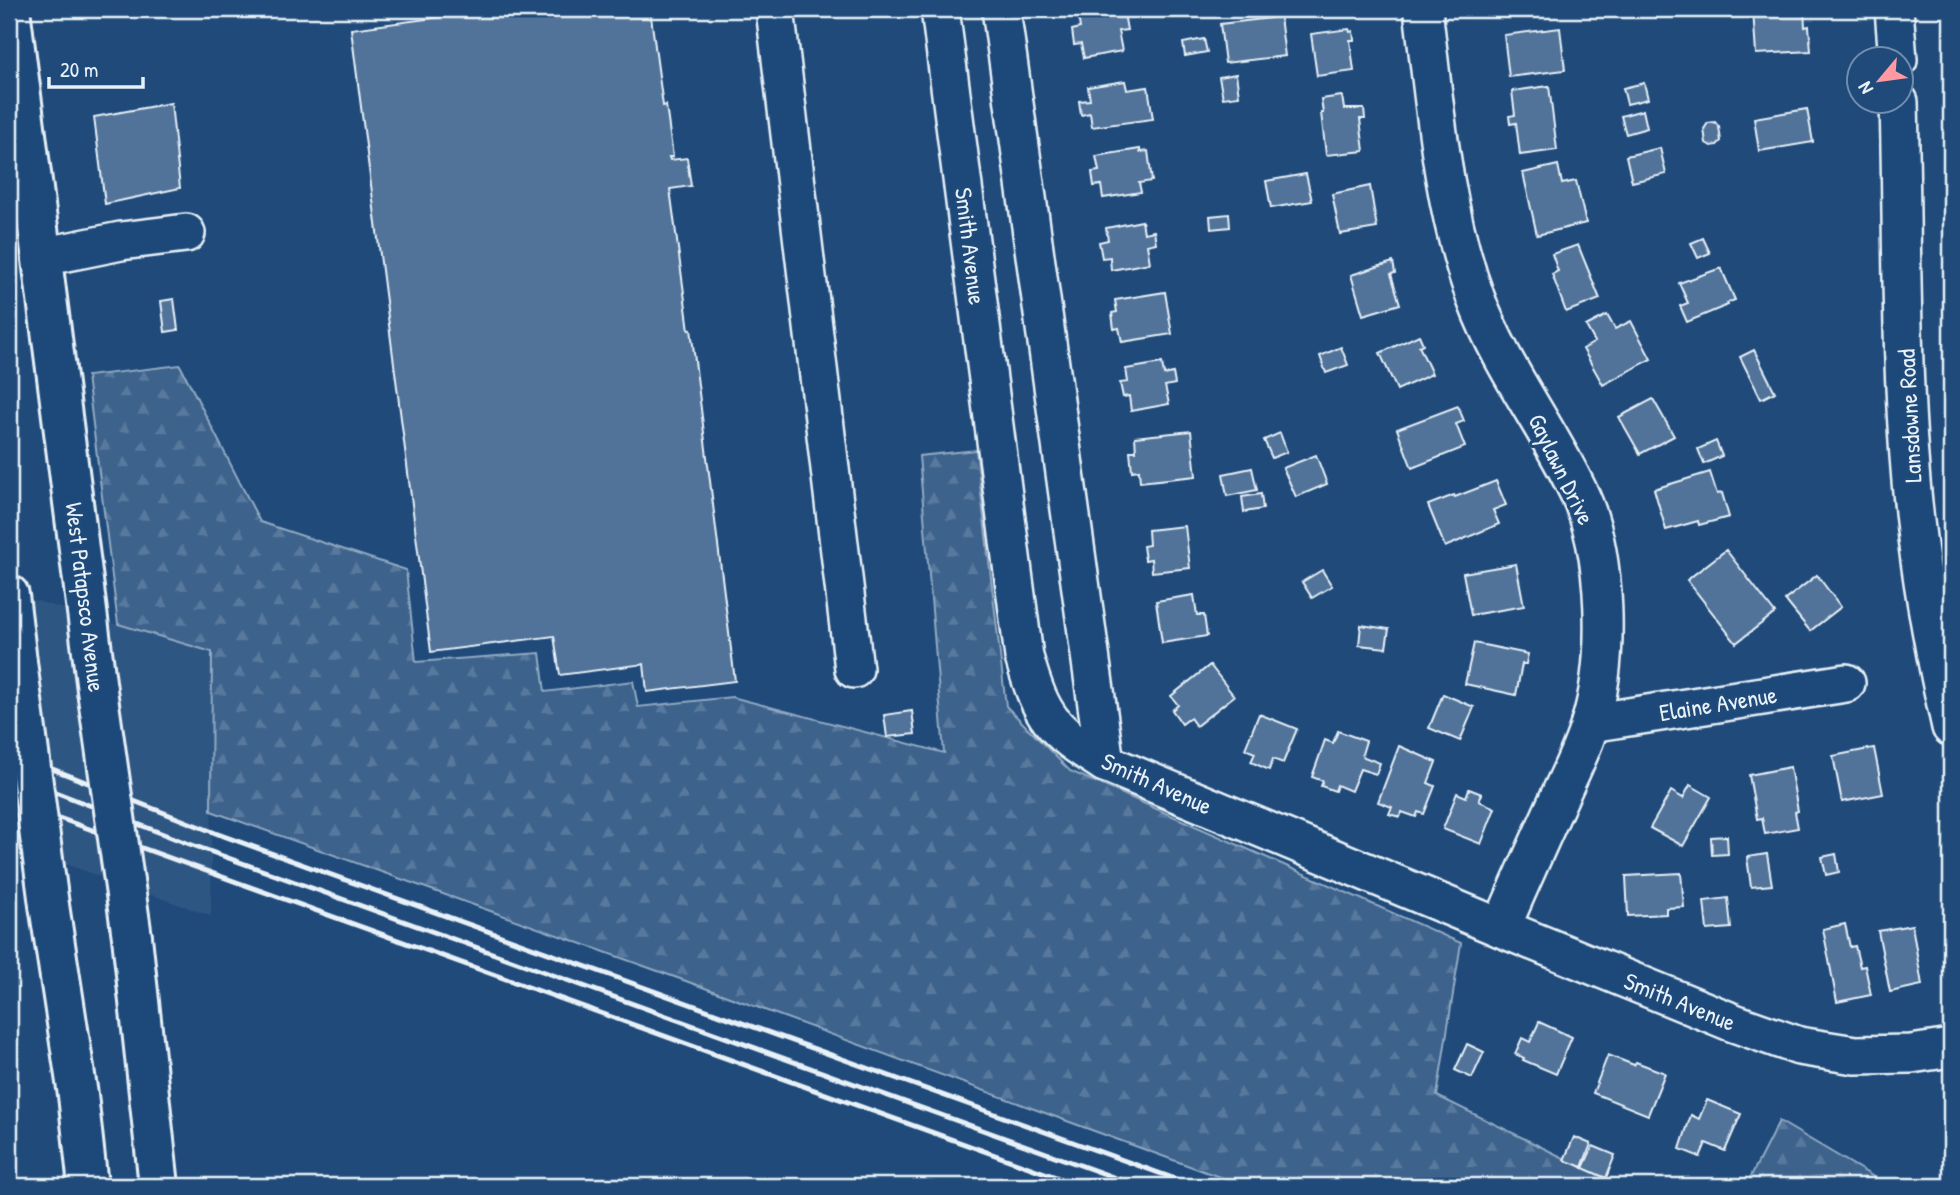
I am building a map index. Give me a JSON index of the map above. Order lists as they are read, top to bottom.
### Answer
{
  "streets": {
    "main road": ["West Patapsco Avenue"],
    "street": [
      "Smith Avenue",
      "Lansdowne Road",
      "Gaylawn Drive",
      "Elaine Avenue"
    ]
  },
  "crossings": [
    ["Smith Avenue", "Gaylawn Drive"],
    ["Gaylawn Drive", "Elaine Avenue"]
  ],
  "scale_bar": "20 m",
  "north": "bottom left"
}
